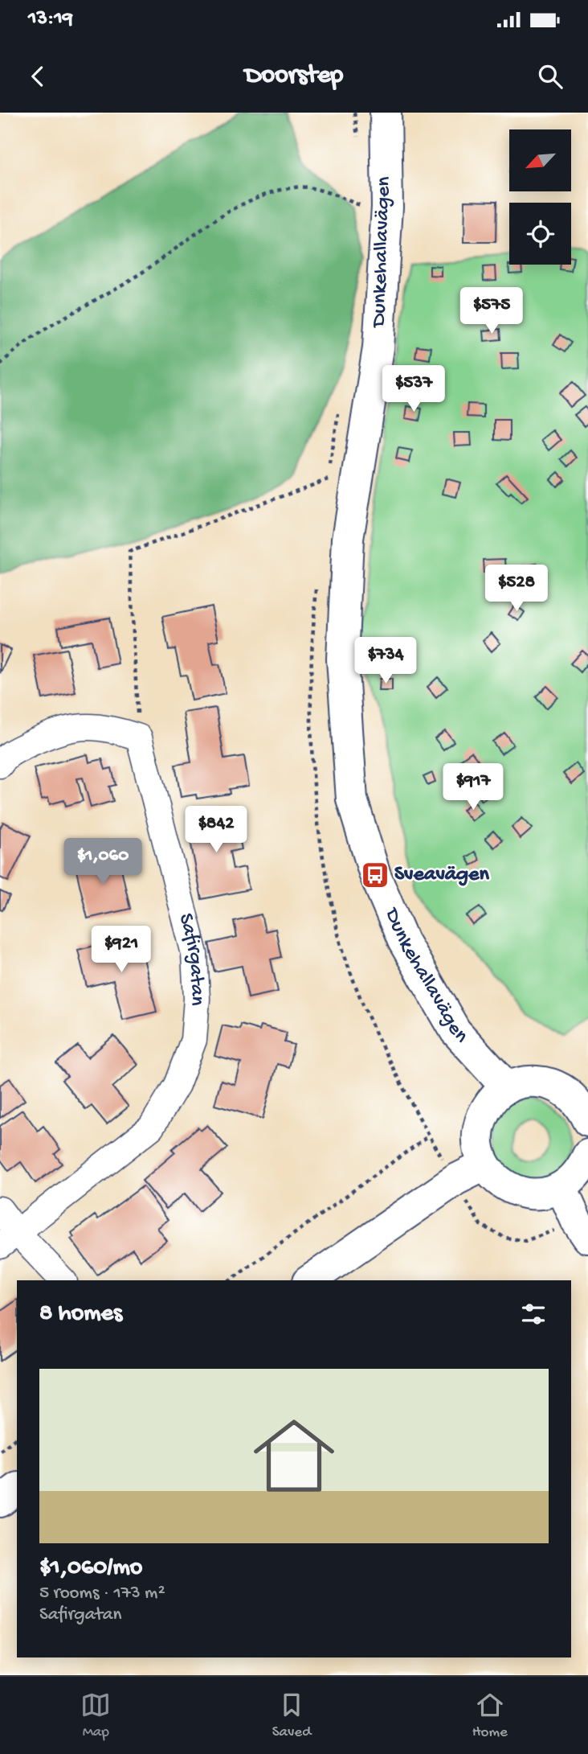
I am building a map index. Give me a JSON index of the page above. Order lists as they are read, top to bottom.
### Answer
{
  "streets": {
    "street": ["Dunkehallavägen", "Safirgatan"]
  },
  "places": {
    "bus stop": ["Sveavägen"]
  },
  "north": "bottom left",
  "page": {
    "status": "13:19",
    "header": "Doorstep",
    "price": [
      "$575",
      "$537",
      "$528",
      "$734",
      "$917",
      "$842",
      "$1,060",
      "$921"
    ],
    "heading": "8 homes",
    "list": [
      {
        "name": "$1,060/mo",
        "note": "5 rooms · 173 m² · Safirgatan"
      }
    ],
    "tabs": ["Map", "Saved", "Home"]
  }
}
